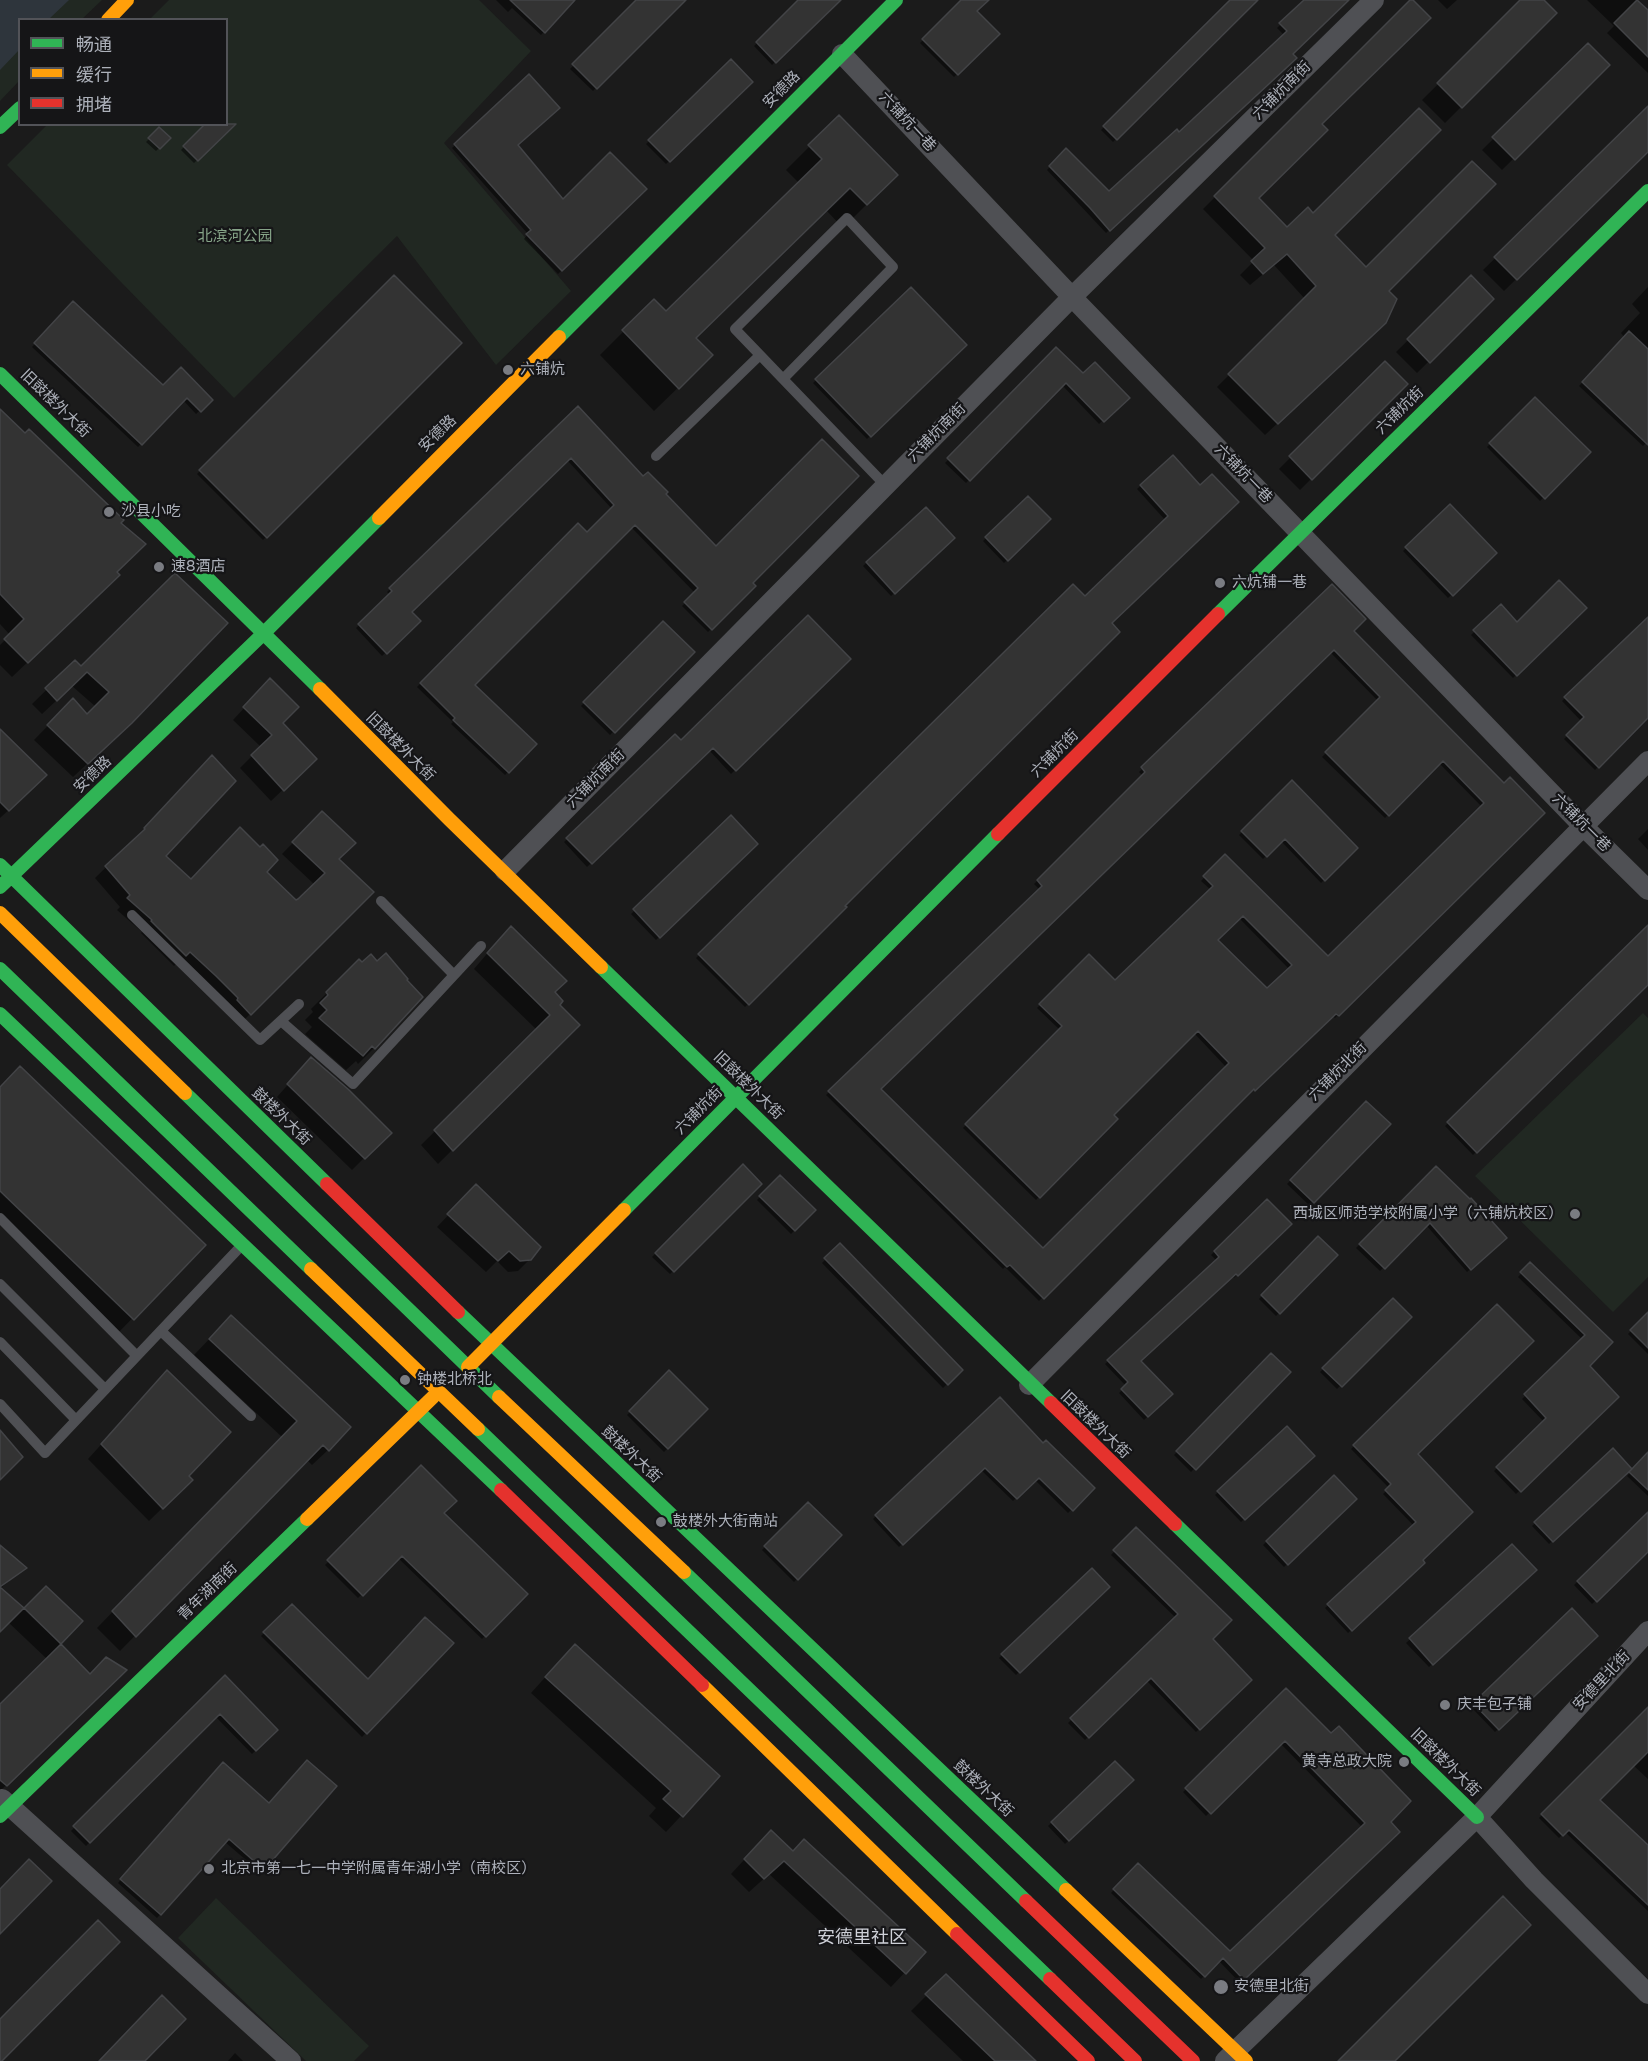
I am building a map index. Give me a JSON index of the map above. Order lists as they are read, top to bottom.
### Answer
{
  "streets": {
    "street": [
      "安德路",
      "六铺炕南街",
      "六铺炕一巷",
      "旧鼓楼外大街",
      "六铺炕街",
      "六铺炕北街",
      "鼓楼外大街",
      "青年湖南街",
      "安德里北街"
    ]
  },
  "crossings": [
    ["安德路", "六铺炕一巷"],
    ["安德路", "旧鼓楼外大街"],
    ["安德路", "鼓楼外大街"],
    ["六铺炕南街", "六铺炕一巷"],
    ["六铺炕南街", "旧鼓楼外大街"],
    ["六铺炕一巷", "六铺炕街"],
    ["六铺炕一巷", "六铺炕北街"],
    ["旧鼓楼外大街", "六铺炕街"],
    ["旧鼓楼外大街", "六铺炕北街"],
    ["旧鼓楼外大街", "安德里北街"],
    ["六铺炕街", "鼓楼外大街"],
    ["鼓楼外大街", "安德里北街"]
  ],
  "districts": ["安德里社区"],
  "parks": ["北滨河公园"],
  "places": [
    "六铺炕",
    "沙县小吃",
    "速8酒店",
    "六炕铺一巷",
    "西城区师范学校附属小学（六铺炕校区）",
    "钟楼北桥北",
    "鼓楼外大街南站",
    "庆丰包子铺",
    "黄寺总政大院",
    "北京市第一七一中学附属青年湖小学（南校区）",
    "安德里北街"
  ],
  "legend": ["畅通", "缓行", "拥堵"]
}
